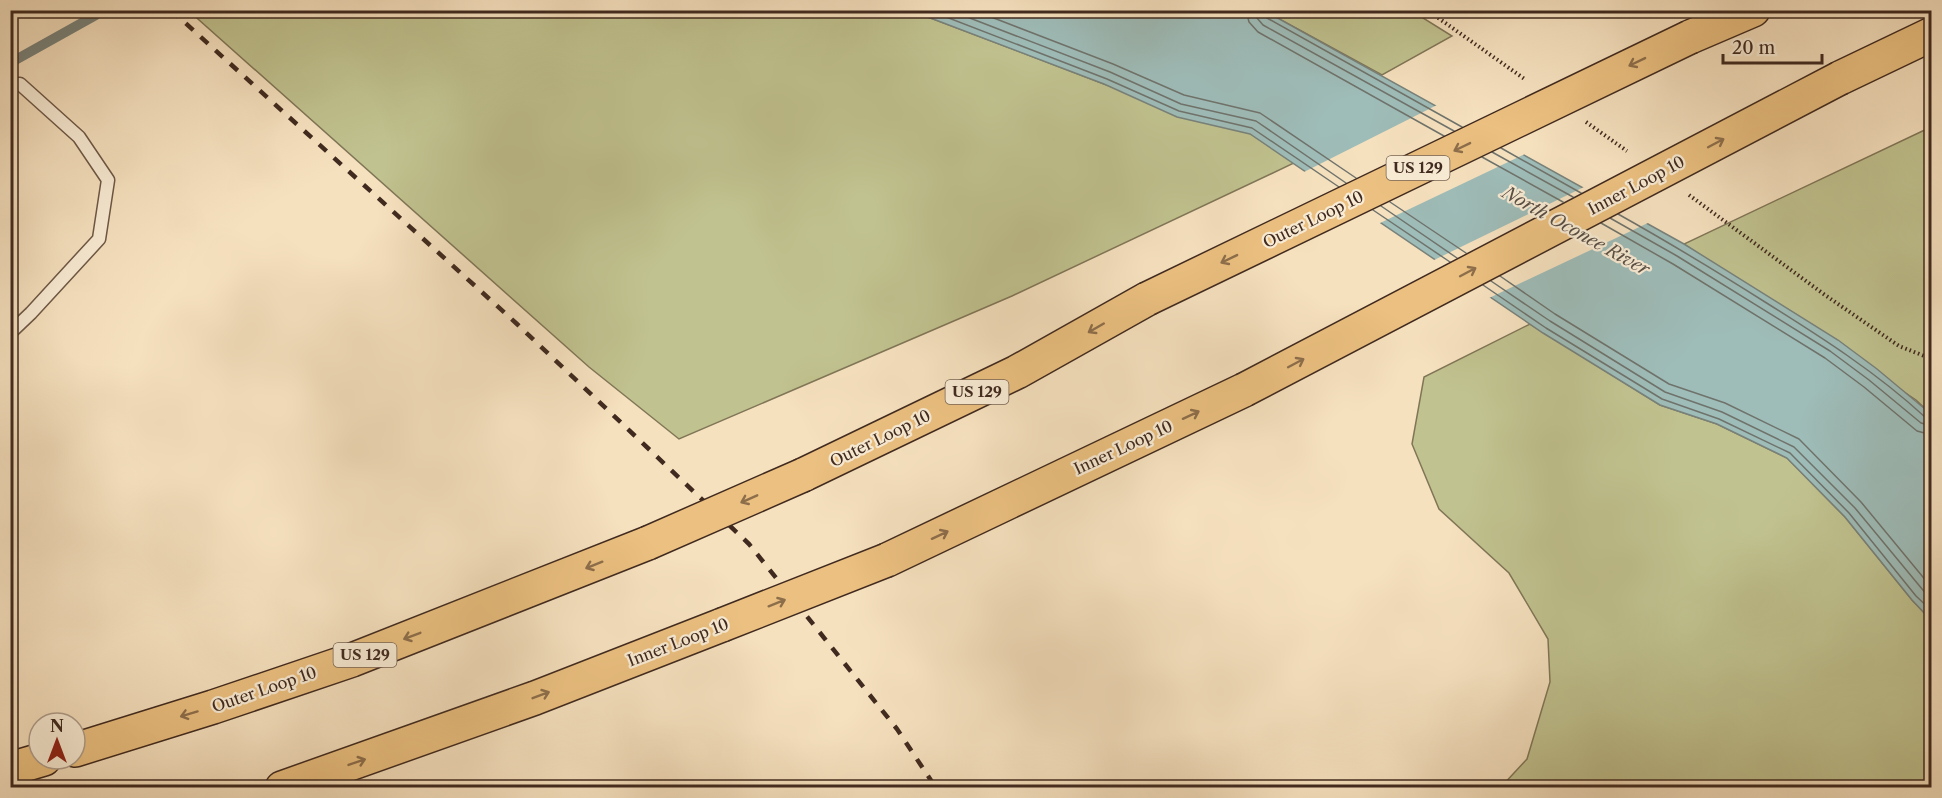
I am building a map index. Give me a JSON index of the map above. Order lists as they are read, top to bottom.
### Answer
{
  "streets": {
    "highway": ["US 129", "Inner Loop 10", "Outer Loop 10"]
  },
  "one_way": ["Inner Loop 10", "Outer Loop 10"],
  "water": ["North Oconee River"],
  "scale_bar": "20 m",
  "north": "top"
}
